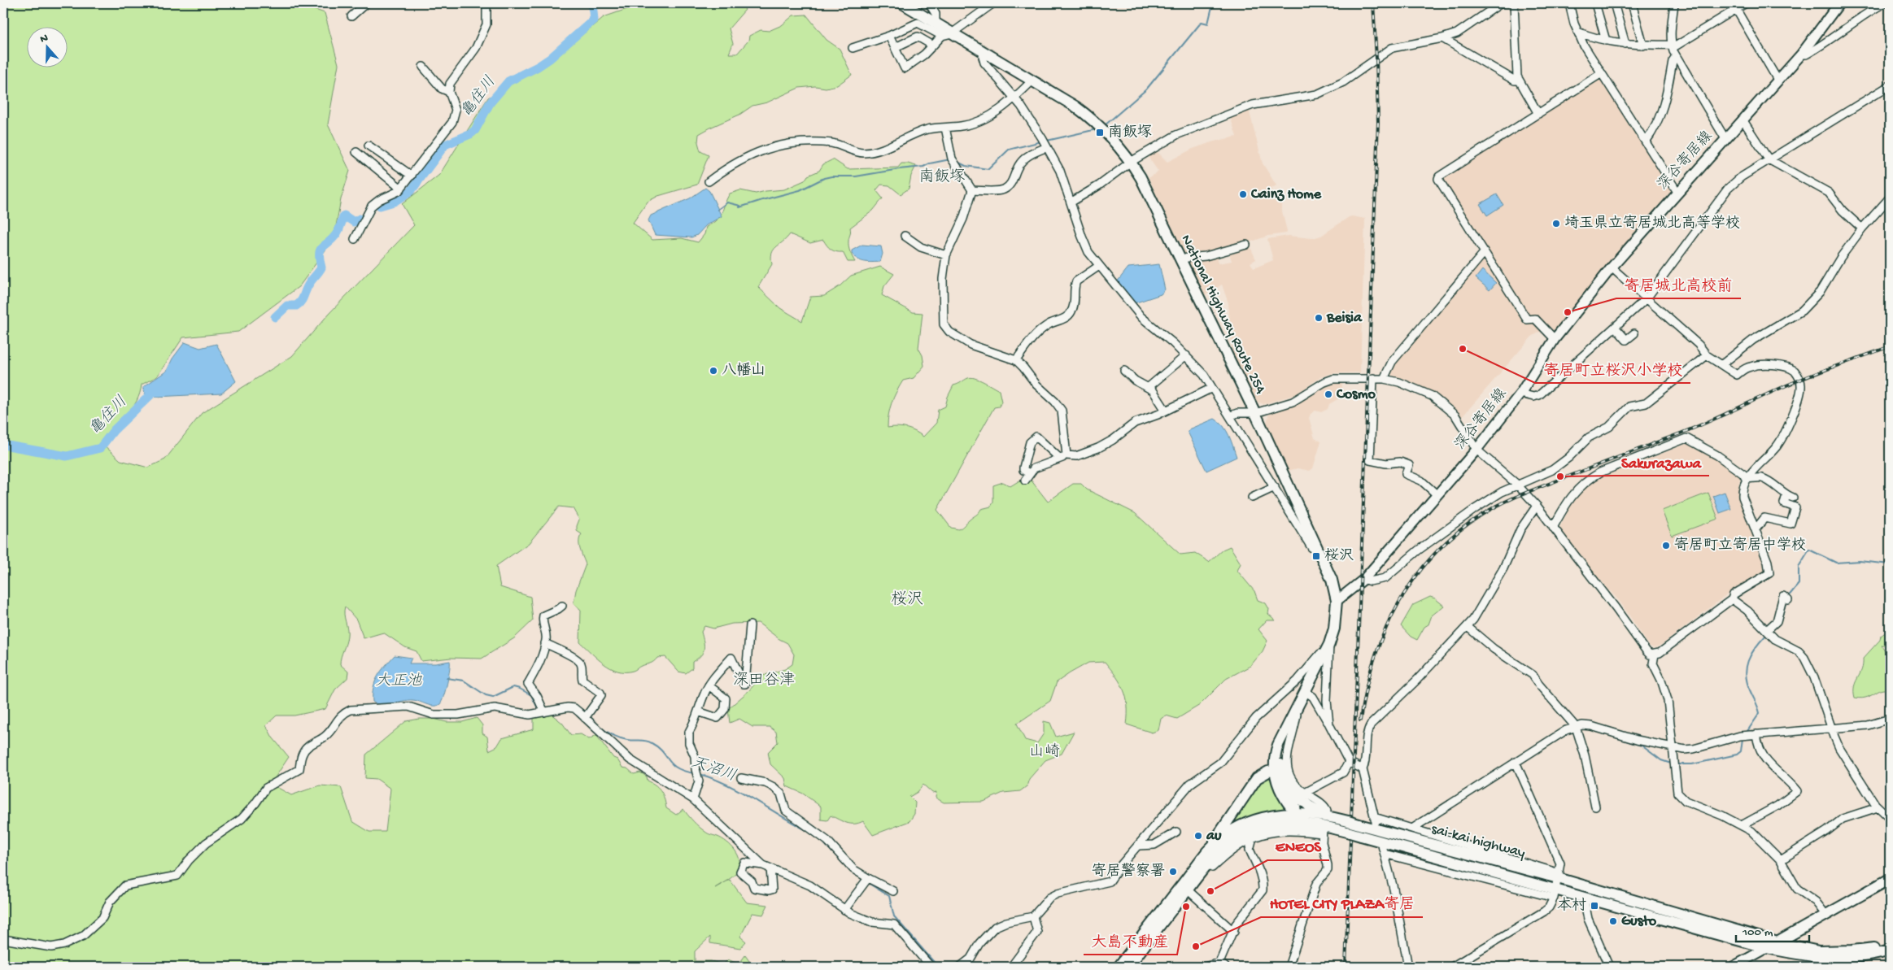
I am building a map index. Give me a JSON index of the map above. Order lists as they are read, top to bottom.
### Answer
{
  "streets": {
    "highway": ["National Highway Route 254", "sai-kai highway"],
    "main road": ["深谷寄居線"]
  },
  "crossings": [
    ["深谷寄居線", "National Highway Route 254"],
    ["National Highway Route 254", "sai-kai highway"]
  ],
  "districts": [
    "南飯塚",
    "桜沢",
    "深田谷津",
    "山崎"
  ],
  "water": ["亀住川", "大正池", "天沼川"],
  "places": {
    "transit": ["南飯塚", "桜沢", "本村"],
    "other": [
      "Cainz Home",
      "埼玉県立寄居城北高等学校",
      "寄居城北高校前",
      "Beisia",
      "寄居町立桜沢小学校",
      "八幡山",
      "Cosmo",
      "Sakurazawa",
      "寄居町立寄居中学校",
      "au",
      "寄居警察署",
      "ENEOS",
      "大島不動産",
      "Gusto",
      "HOTEL CITY PLAZA寄居"
    ]
  },
  "scale_bar": "100 m",
  "north": "top"
}
